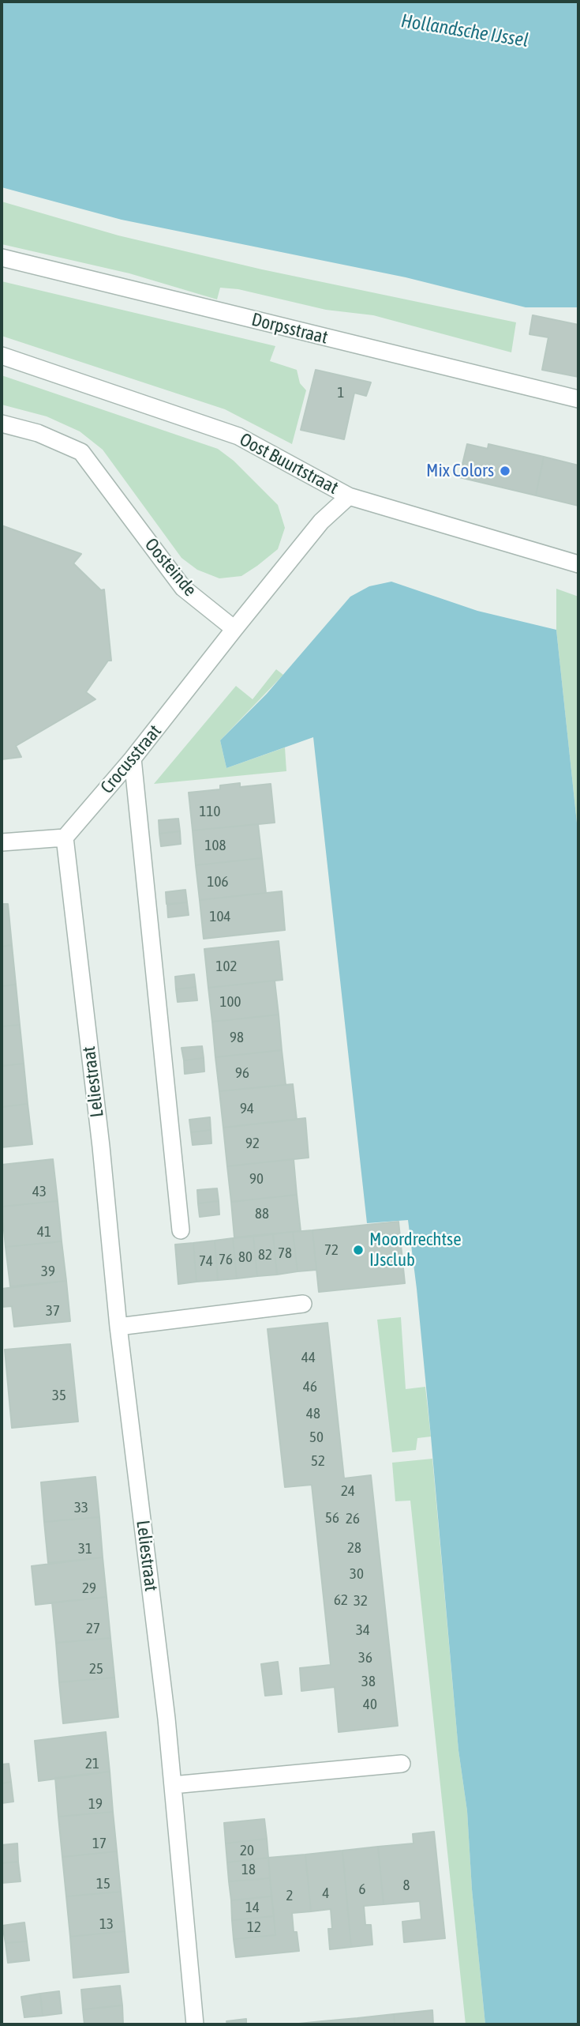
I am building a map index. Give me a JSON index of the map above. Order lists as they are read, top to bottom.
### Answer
{
  "streets": {
    "street": [
      "Dorpsstraat",
      "Oost Buurtstraat",
      "Oosteinde",
      "Crocusstraat",
      "Leliestraat"
    ]
  },
  "crossings": [
    ["Oosteinde", "Crocusstraat"],
    ["Crocusstraat", "Leliestraat"]
  ],
  "water": ["Hollandsche IJssel"],
  "places": ["Mix Colors", "Moordrechtse IJsclub"],
  "house_numbers": [
    "1",
    "110",
    "108",
    "106",
    "104",
    "102",
    "100",
    "98",
    "96",
    "94",
    "92",
    "90",
    "43",
    "88",
    "41",
    "72",
    "78",
    "82",
    "80",
    "76",
    "74",
    "39",
    "37",
    "44",
    "46",
    "35",
    "48",
    "50",
    "52",
    "24",
    "33",
    "56",
    "26",
    "28",
    "31",
    "30",
    "29",
    "62",
    "32",
    "27",
    "34",
    "36",
    "25",
    "38",
    "40",
    "21",
    "19",
    "17",
    "20",
    "18",
    "15",
    "8",
    "6",
    "4",
    "2",
    "14",
    "13",
    "12"
  ]
}
